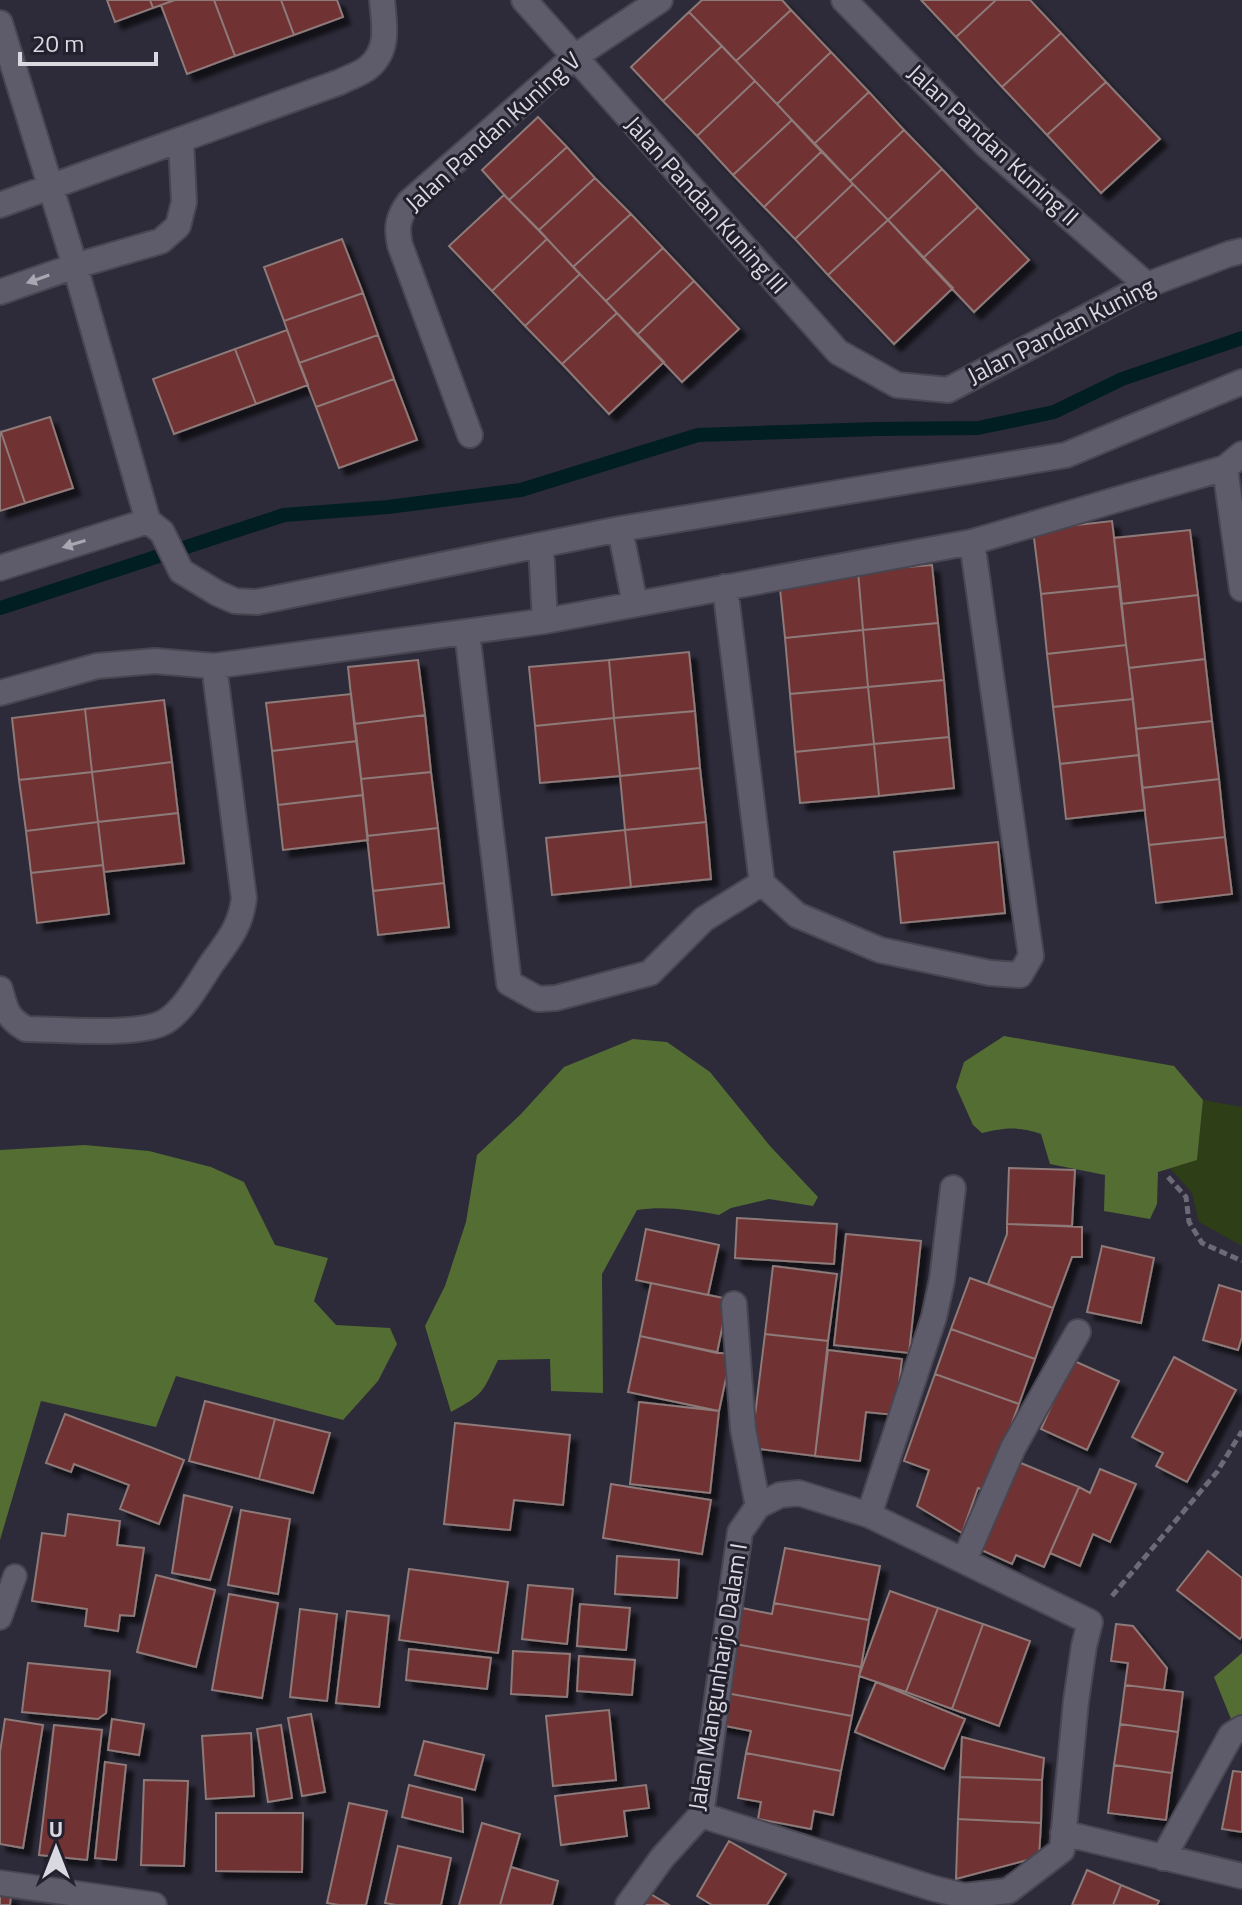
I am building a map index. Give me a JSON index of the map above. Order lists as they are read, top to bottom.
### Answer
{
  "streets": {
    "street": [
      "Jalan Pandan Kuning V",
      "Jalan Pandan Kuning II",
      "Jalan Pandan Kuning III",
      "Jalan Pandan Kuning",
      "Jalan Mangunharjo Dalam I"
    ]
  },
  "crossings": [
    ["Jalan Pandan Kuning V", "Jalan Pandan Kuning III"],
    ["Jalan Pandan Kuning II", "Jalan Pandan Kuning"],
    ["Jalan Pandan Kuning III", "Jalan Pandan Kuning"]
  ],
  "scale_bar": "20 m",
  "north": "top"
}
